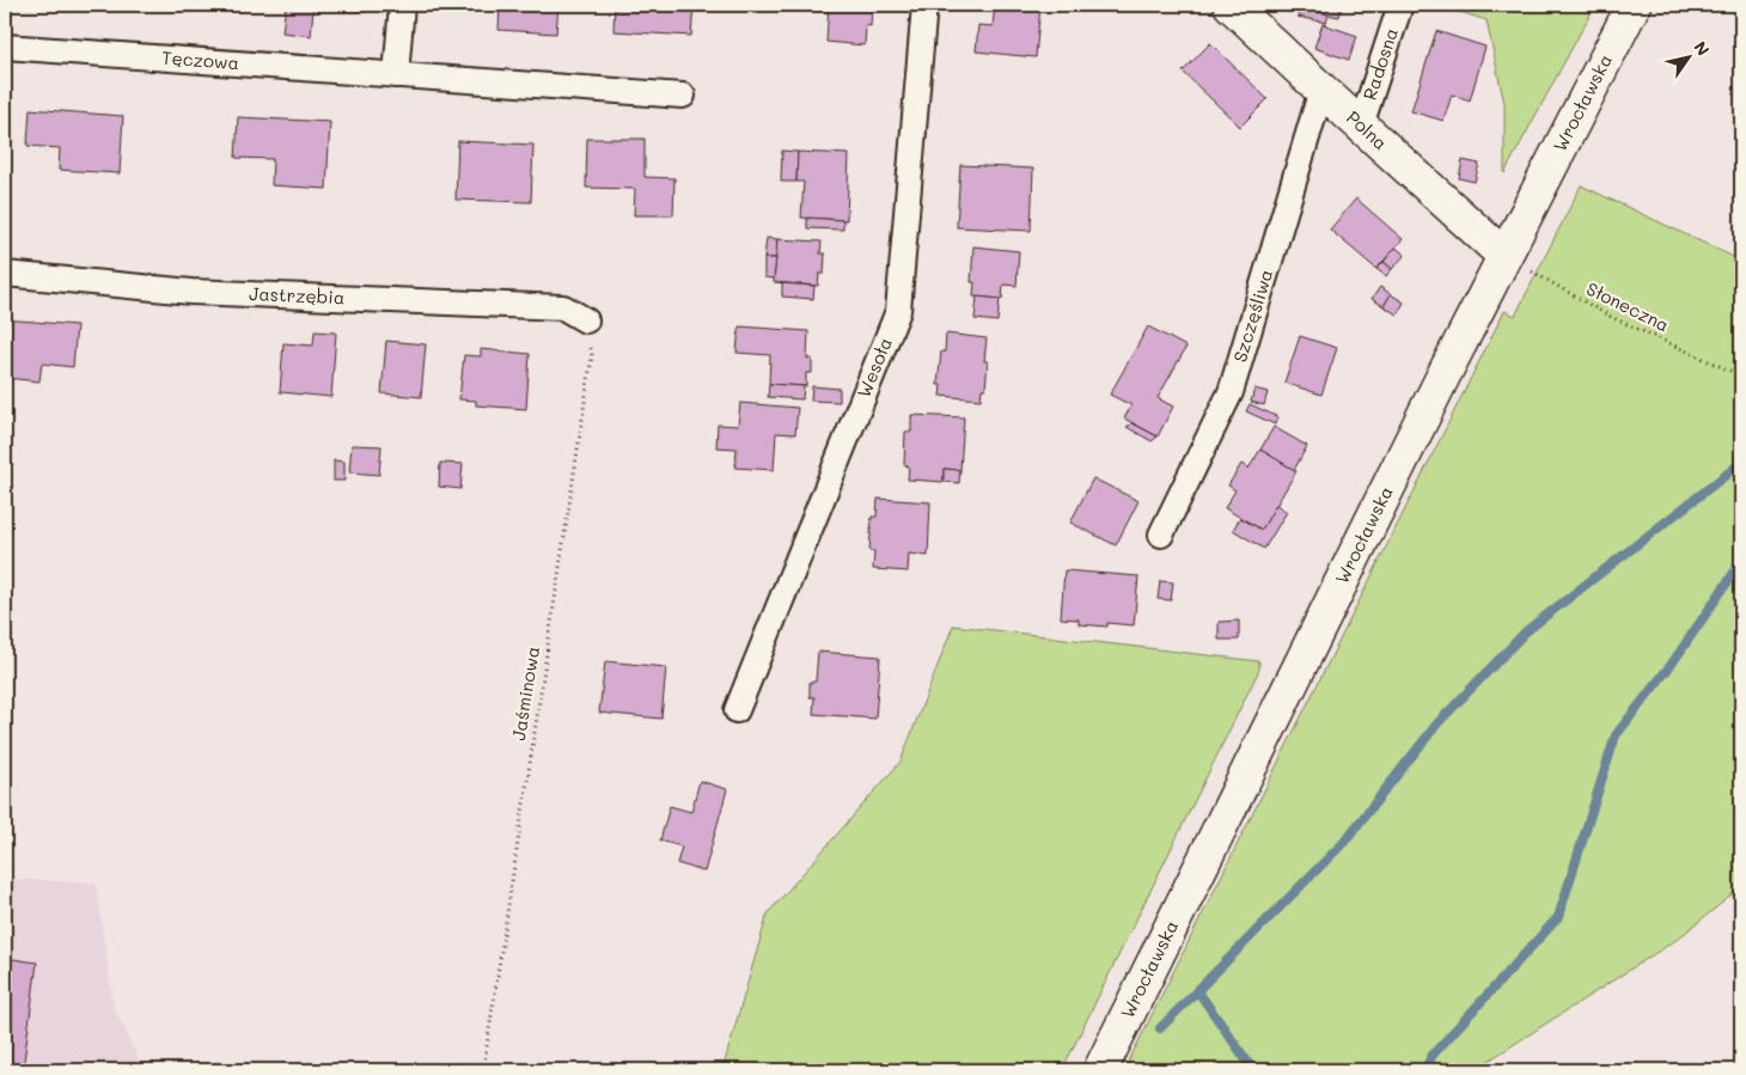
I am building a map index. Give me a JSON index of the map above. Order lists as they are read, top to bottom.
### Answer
{
  "streets": {
    "main road": ["Wrocławska", "Polna"],
    "street": [
      "Tęczowa",
      "Radosna",
      "Jastrzębia",
      "Szczęśliwa",
      "Wesoła"
    ],
    "path": ["Słoneczna", "Jaśminowa"]
  },
  "crossings": [
    ["Radosna", "Polna"],
    ["Wrocławska", "Polna"],
    ["Wrocławska", "Słoneczna"],
    ["Polna", "Słoneczna"],
    ["Polna", "Szczęśliwa"],
    ["Jastrzębia", "Jaśminowa"]
  ],
  "north": "top right"
}
